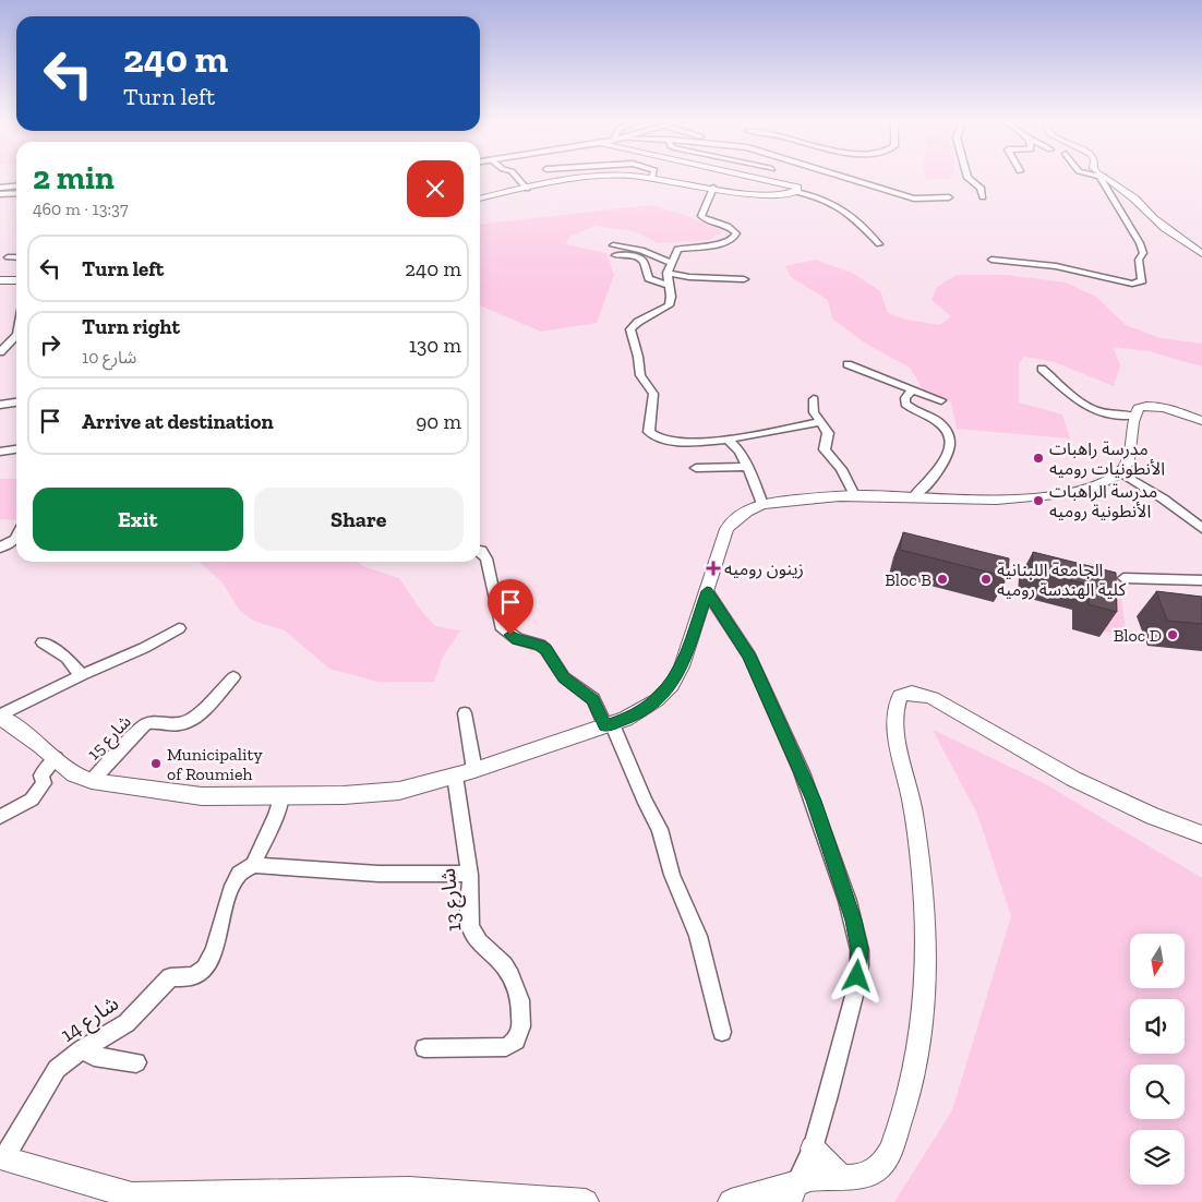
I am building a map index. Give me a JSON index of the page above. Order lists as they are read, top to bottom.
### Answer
{
  "streets": {
    "street": ["شارع 15", "شارع 13", "شارع 14"]
  },
  "places": {
    "other": [
      "مدرسة راهبات الأنطونيات روميه",
      "مدرسة الراهبات الأنطونية روميه",
      "Bloc B",
      "الجامعة اللبنانية كلية الهندسة روميه",
      "Bloc D",
      "Municipality of Roumieh"
    ],
    "health": ["زينون روميه"]
  },
  "north": "bottom",
  "page": {
    "turn": ["240 m", "Turn left"],
    "heading": ["2 min", "460 m · 13:37"],
    "list": [
      {
        "name": "Turn left",
        "value": "240 m"
      },
      {
        "name": "Turn right",
        "note": "شارع 10",
        "value": "130 m"
      },
      {
        "name": "Arrive at destination",
        "value": "90 m"
      }
    ],
    "buttons": ["Exit", "Share"]
  }
}
